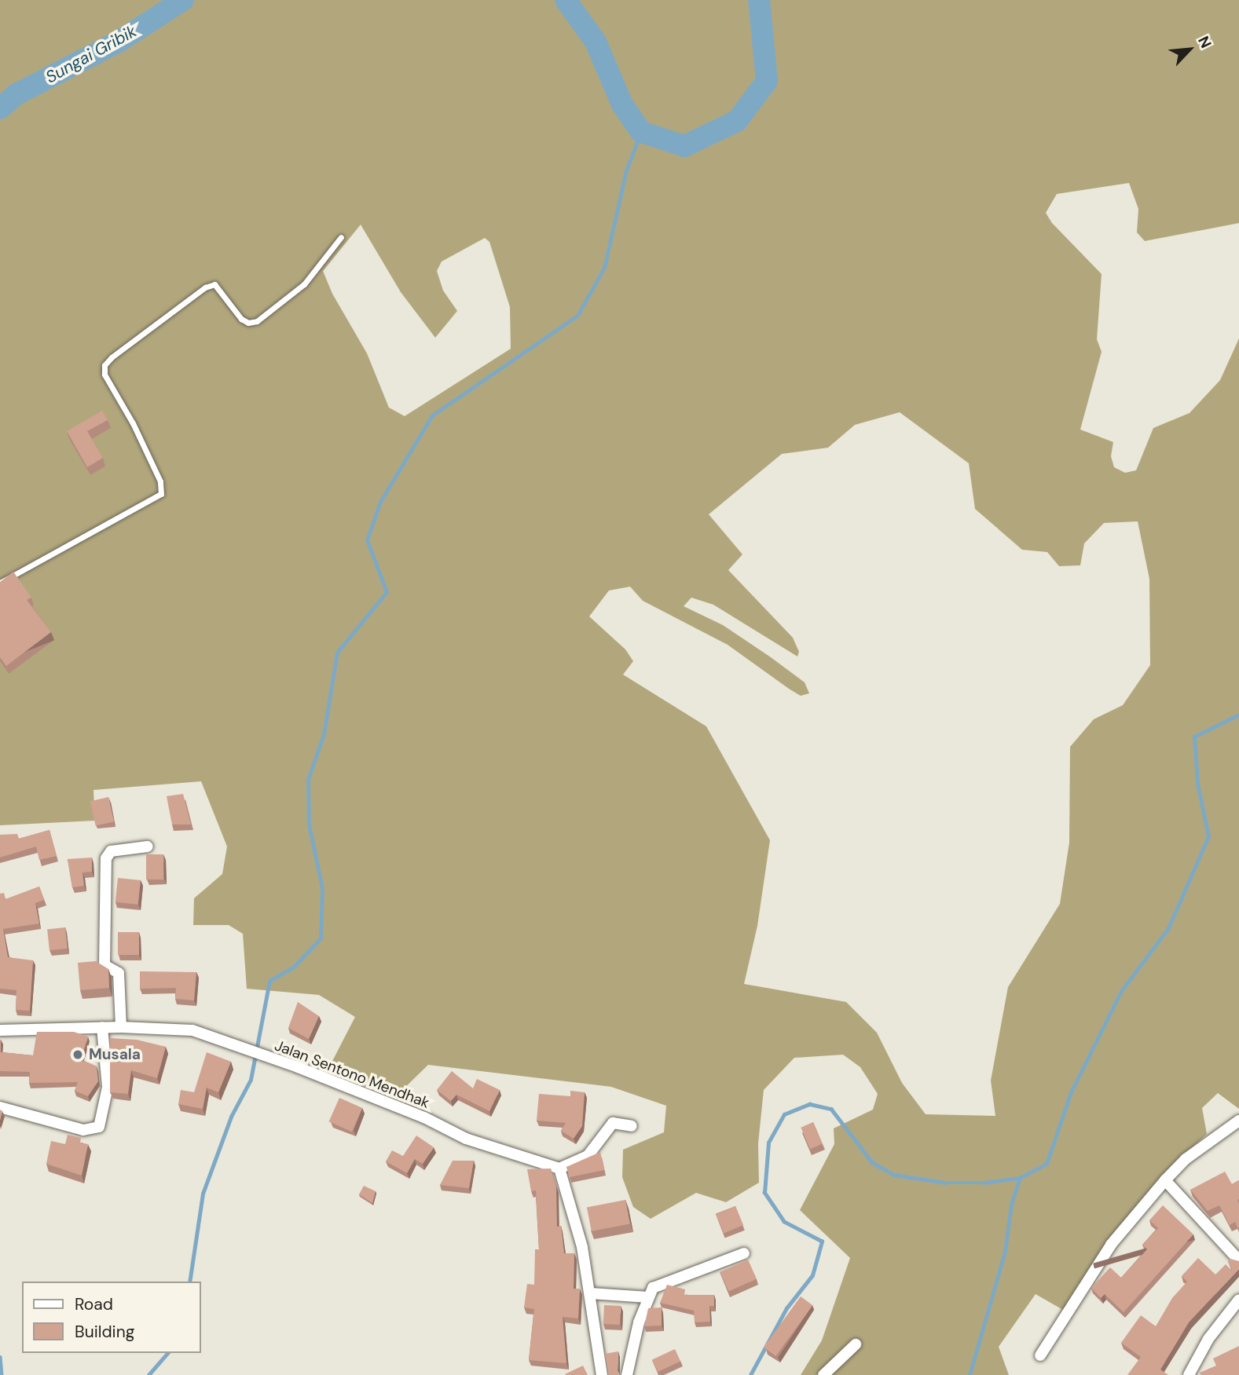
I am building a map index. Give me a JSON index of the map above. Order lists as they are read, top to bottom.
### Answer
{
  "streets": {
    "street": ["Jalan Sentono Mendhak"]
  },
  "water": ["Sungai Gribik"],
  "places": ["Musala"],
  "legend": ["Road", "Building"],
  "north": "top right"
}
